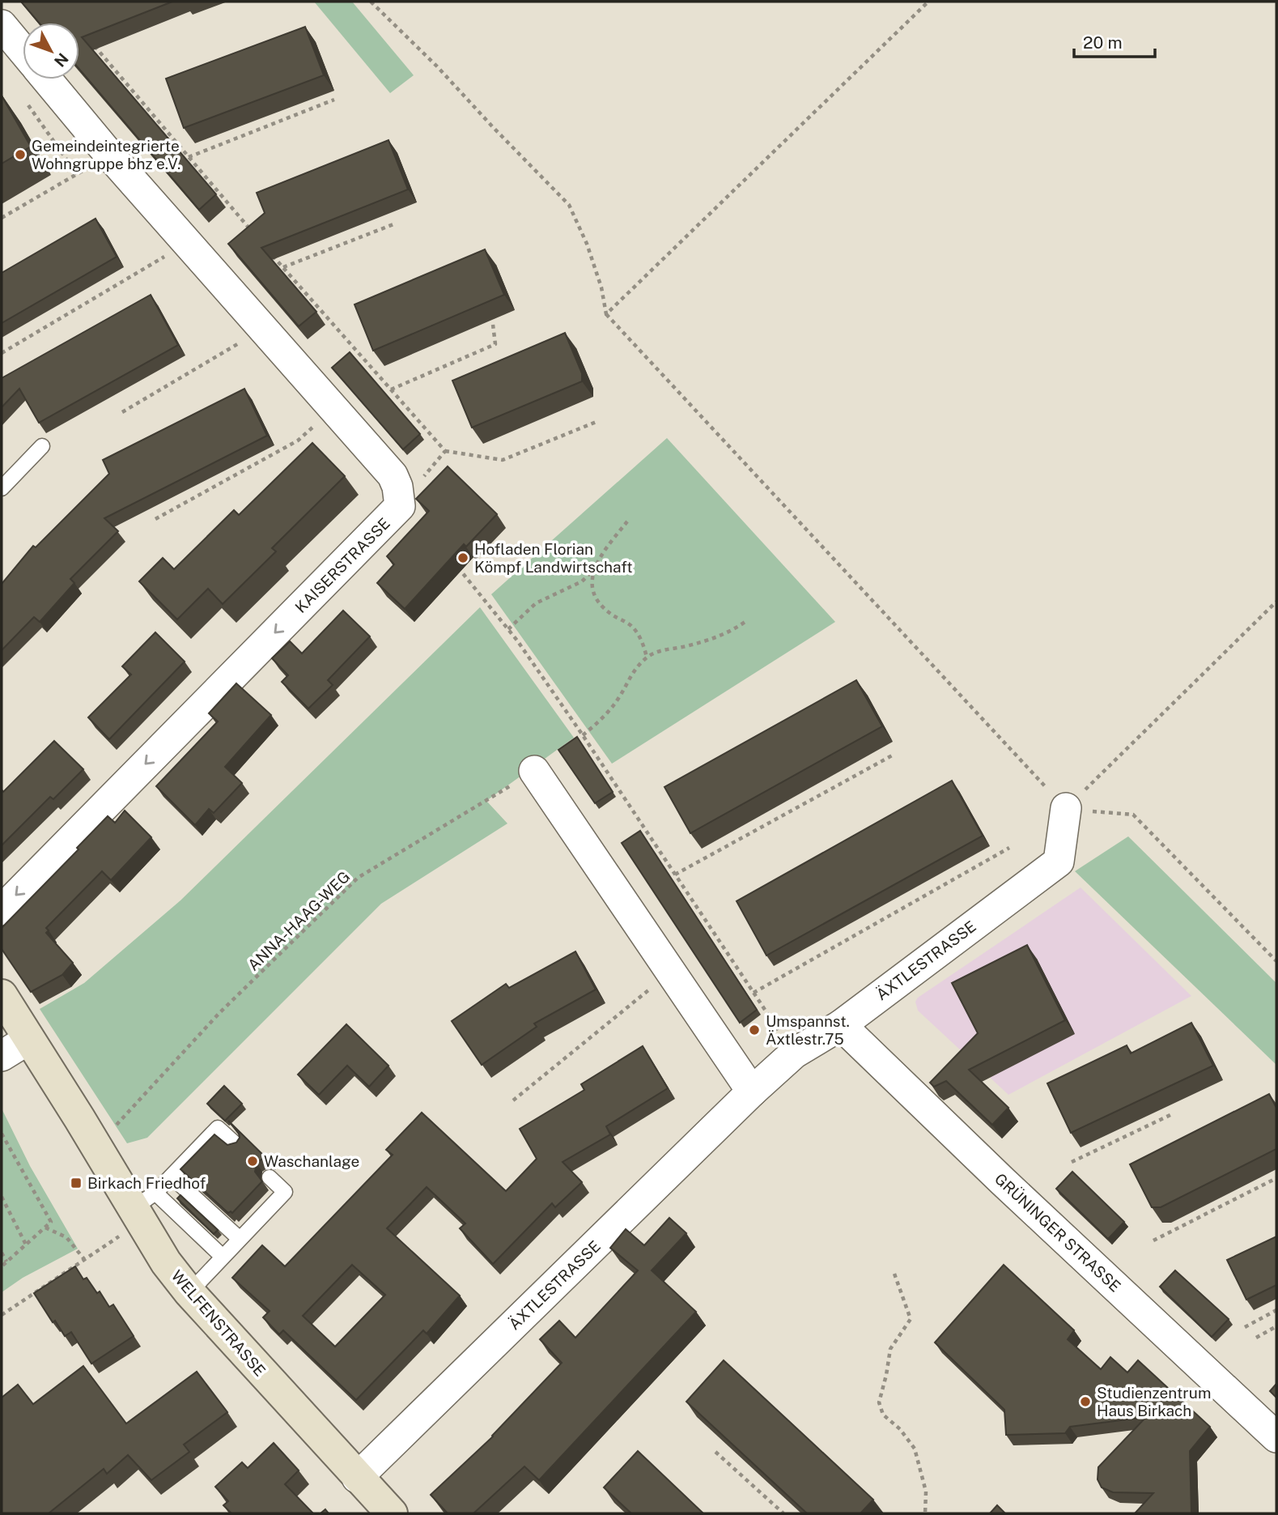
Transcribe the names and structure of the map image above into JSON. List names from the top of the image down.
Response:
{
  "streets": {
    "street": [
      "KAISERSTRASSE",
      "ÄXTLESTRASSE",
      "GRÜNINGER STRASSE",
      "WELFENSTRASSE"
    ],
    "path": ["ANNA-HAAG-WEG"]
  },
  "crossings": [
    ["ANNA-HAAG-WEG", "WELFENSTRASSE"],
    ["ÄXTLESTRASSE", "GRÜNINGER STRASSE"],
    ["ÄXTLESTRASSE", "WELFENSTRASSE"]
  ],
  "one_way": ["KAISERSTRASSE"],
  "places": {
    "other": [
      "Gemeindeintegrierte Wohngruppe bhz e.V.",
      "Hofladen Florian Kömpf Landwirtschaft",
      "Umspannst. Äxtlestr.75",
      "Waschanlage",
      "Studienzentrum Haus Birkach"
    ],
    "transit": ["Birkach Friedhof"]
  },
  "scale_bar": "20 m",
  "north": "bottom right"
}
